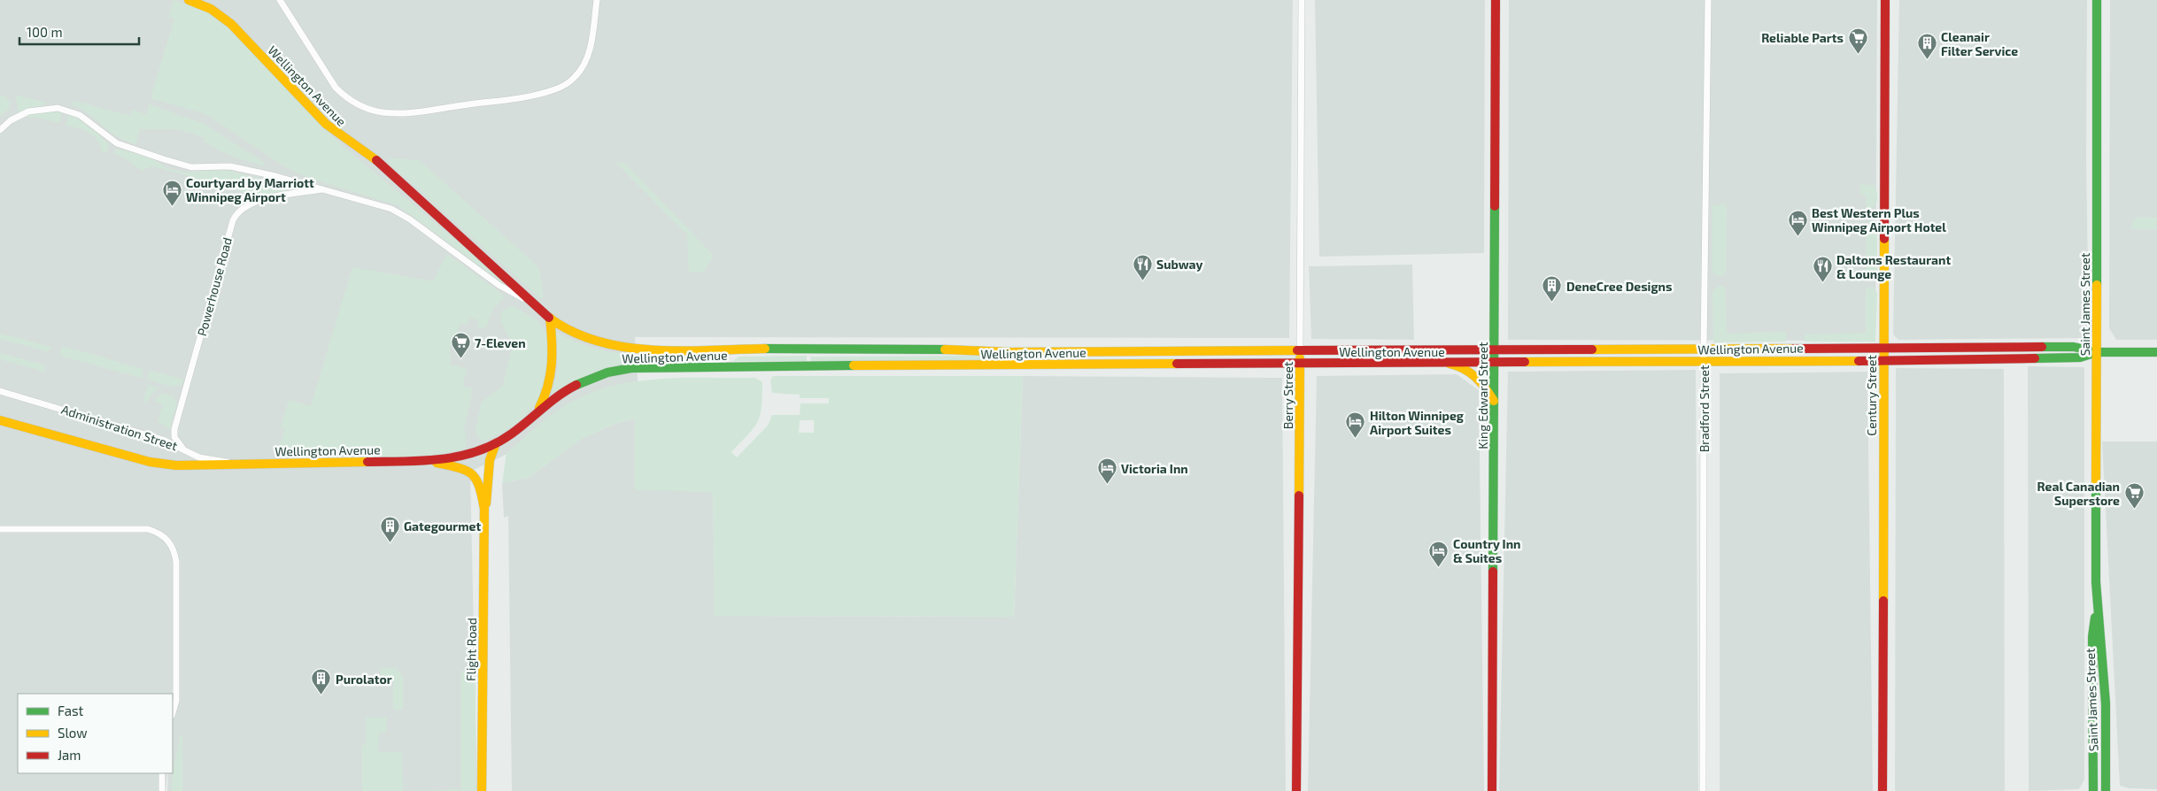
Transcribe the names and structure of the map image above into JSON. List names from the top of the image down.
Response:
{
  "streets": {
    "main road": [
      "Wellington Avenue",
      "Saint James Street",
      "Berry Street",
      "King Edward Street",
      "Century Street",
      "Flight Road"
    ],
    "street": ["Powerhouse Road", "Bradford Street", "Administration Street"]
  },
  "crossings": [
    ["Wellington Avenue", "Powerhouse Road"],
    ["Wellington Avenue", "Saint James Street"],
    ["Wellington Avenue", "Berry Street"],
    ["Wellington Avenue", "King Edward Street"],
    ["Wellington Avenue", "Century Street"],
    ["Wellington Avenue", "Bradford Street"],
    ["Wellington Avenue", "Administration Street"],
    ["Powerhouse Road", "Administration Street"]
  ],
  "places": {
    "supermarket": ["Reliable Parts", "7-Eleven", "Real Canadian Superstore"],
    "building": [
      "Cleanair Filter Service",
      "DeneCree Designs",
      "Gategourmet",
      "Purolator"
    ],
    "hotel": [
      "Courtyard by Marriott Winnipeg Airport",
      "Best Western Plus Winnipeg Airport Hotel",
      "Hilton Winnipeg Airport Suites",
      "Victoria Inn",
      "Country Inn & Suites"
    ],
    "restaurant": ["Subway", "Daltons Restaurant & Lounge"]
  },
  "legend": ["Fast", "Slow", "Jam"],
  "scale_bar": "100 m"
}
